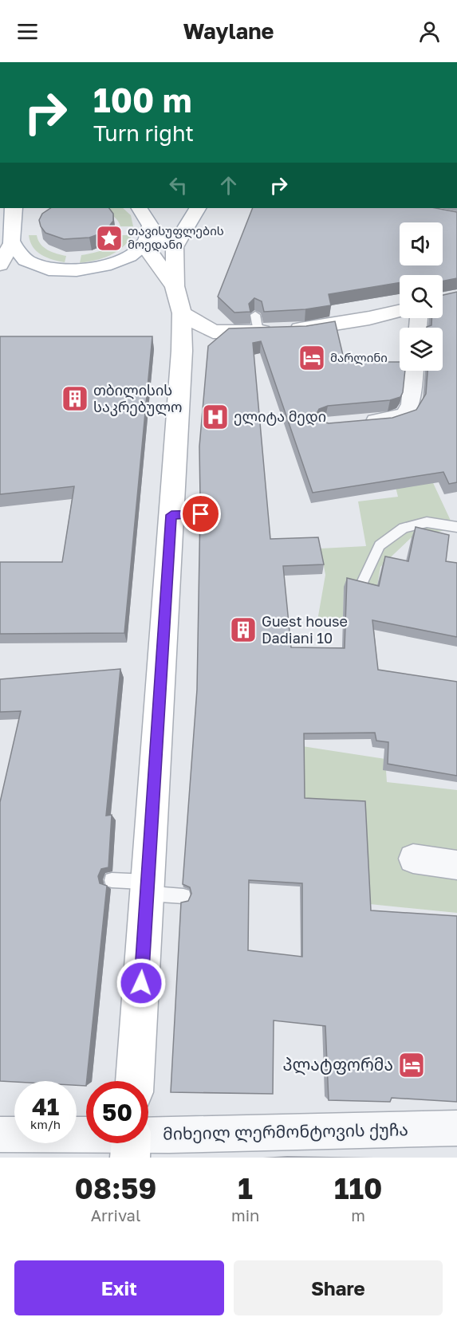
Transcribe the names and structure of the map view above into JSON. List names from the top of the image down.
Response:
{
  "streets": {
    "street": ["მიხეილ ლერმონტოვის ქუჩა"]
  },
  "places": {
    "place": ["თავისუფლების მოედანი"],
    "hotel": ["მარლინი", "პლატფორმა"],
    "building": ["თბილისის საკრებულო", "Guest house Dadiani 10"],
    "hospital": ["ელიტა მედი"]
  },
  "page": {
    "header": "Waylane",
    "turn": ["100 m", "Turn right"],
    "speed": "41 km/h",
    "limit": "50",
    "eta": [
      "08:59",
      "Arrival",
      "1",
      "min",
      "110",
      "m"
    ],
    "buttons": ["Exit", "Share"]
  }
}
